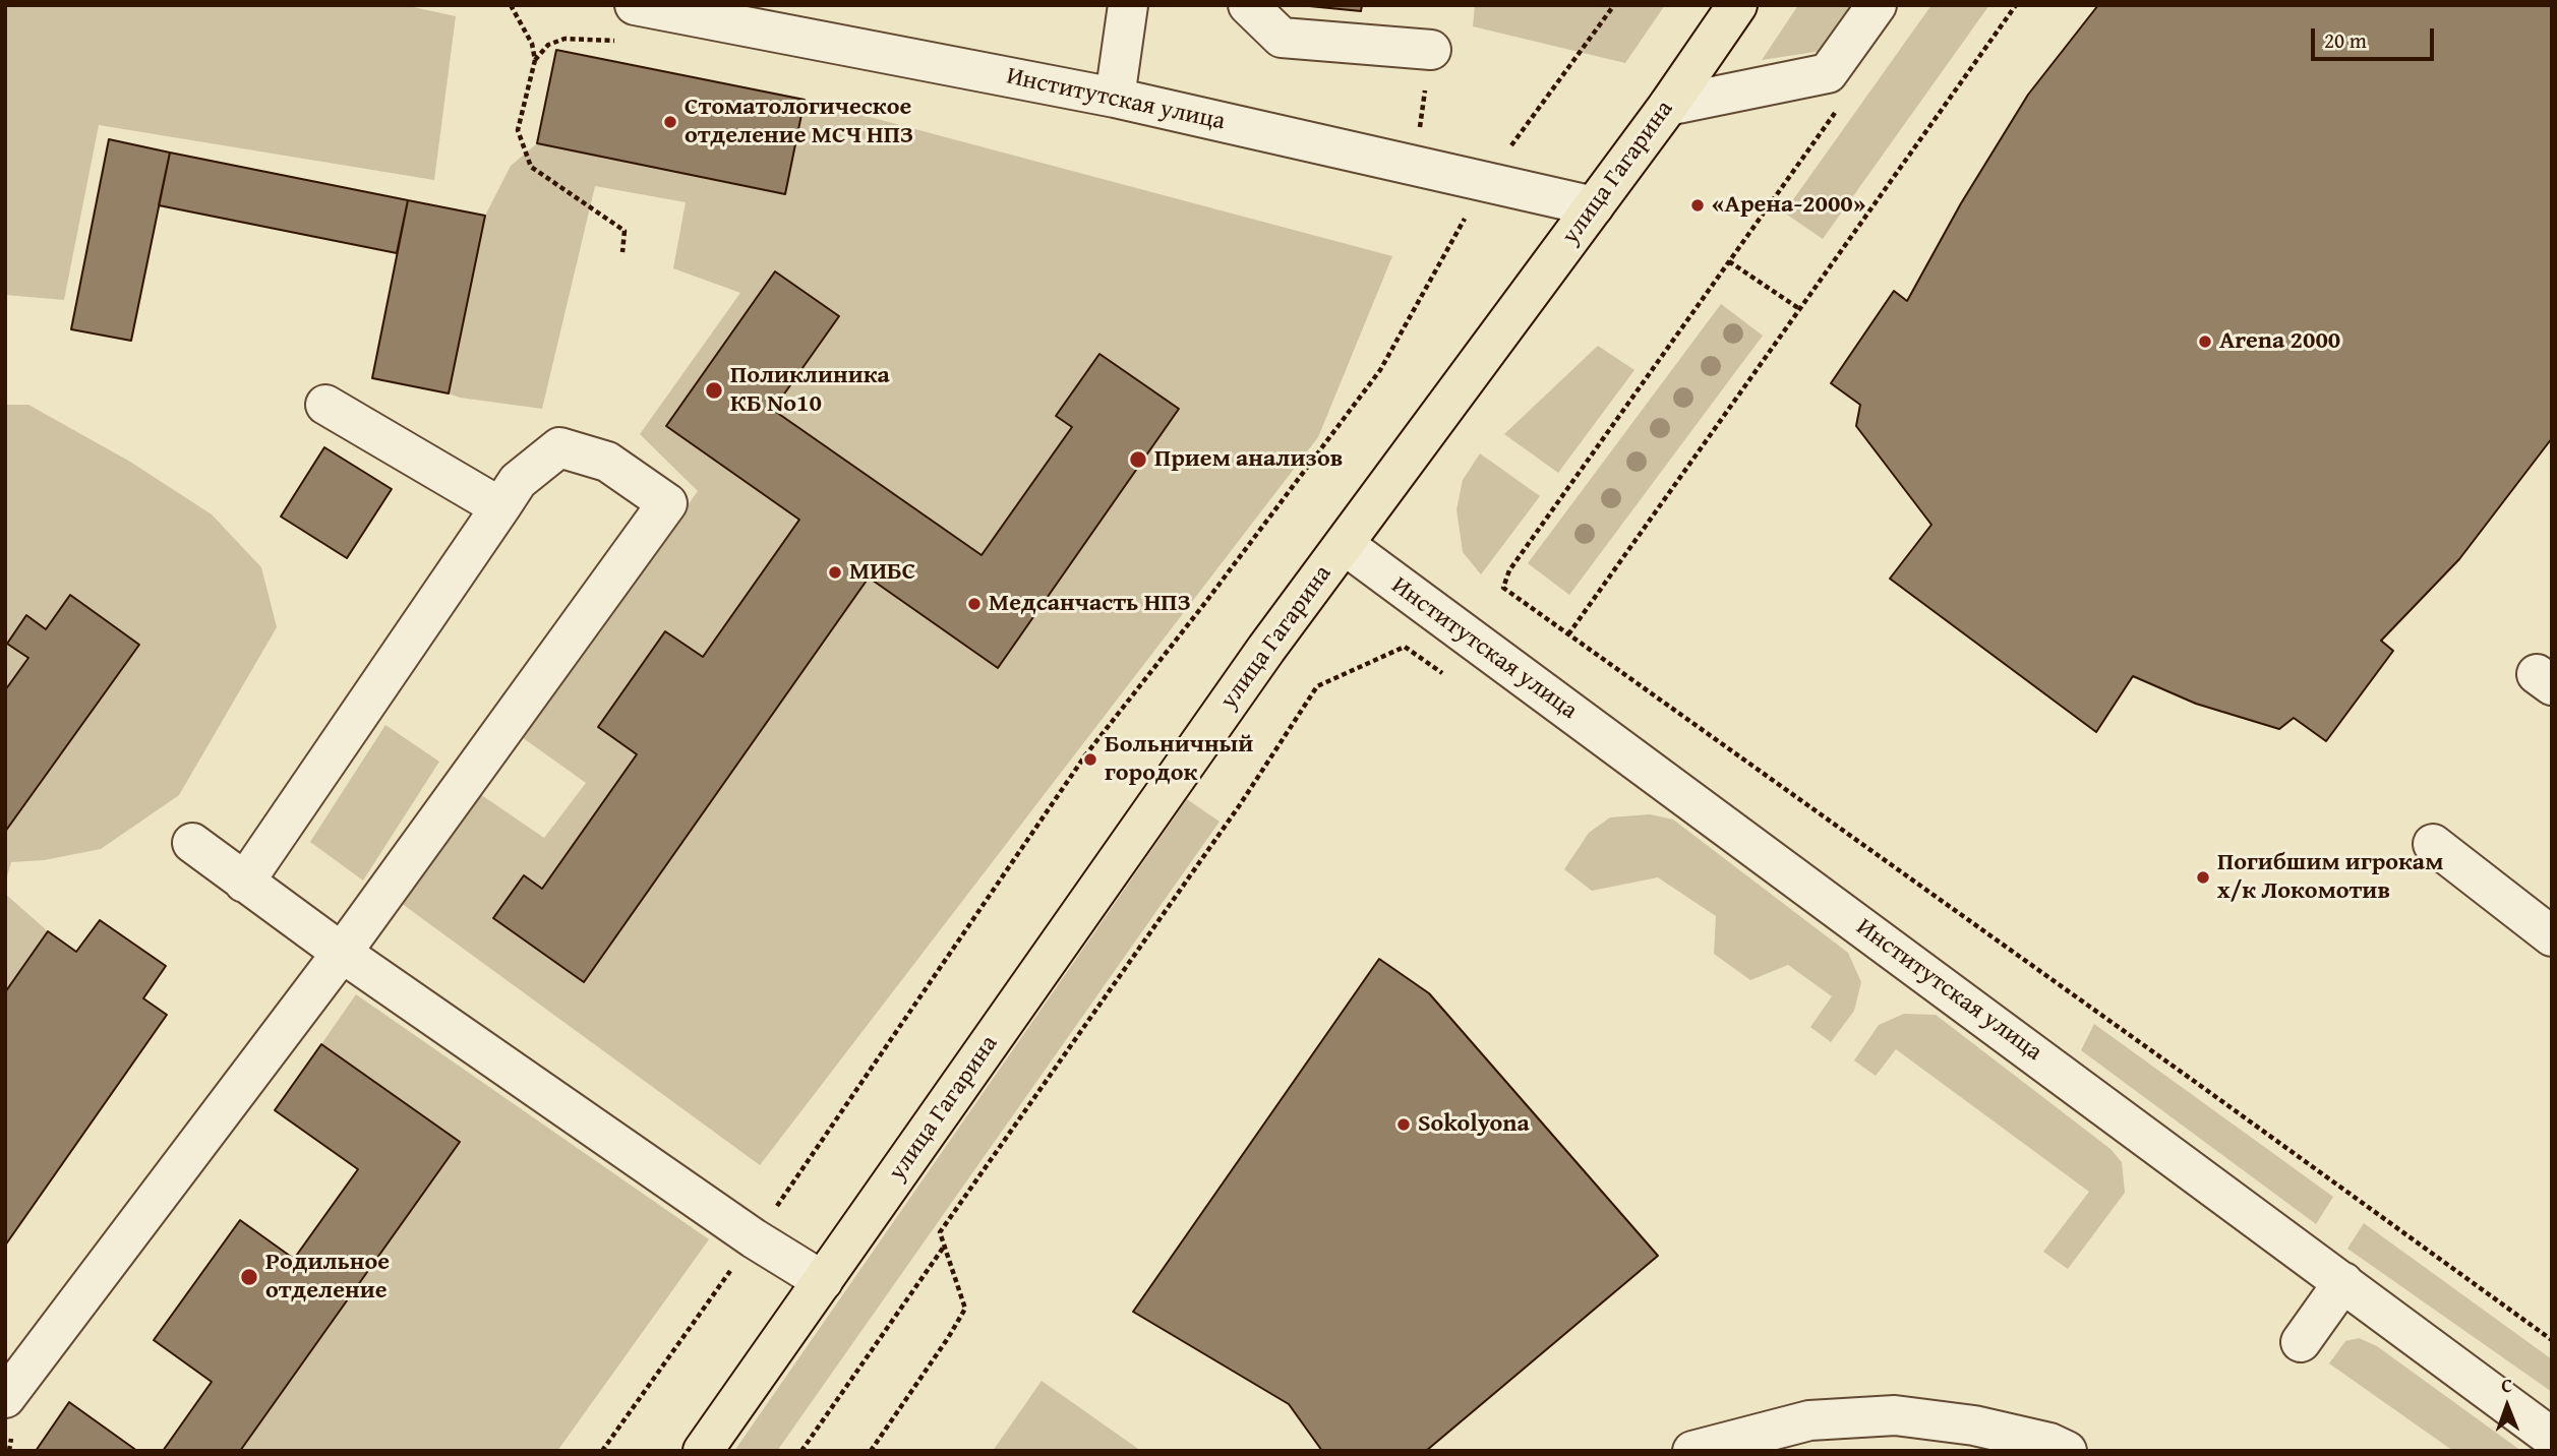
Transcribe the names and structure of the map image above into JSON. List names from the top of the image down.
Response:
{
  "streets": {
    "main road": ["улица Гагарина"],
    "street": ["Институтская улица"]
  },
  "crossings": [
    ["Институтская улица", "улица Гагарина"]
  ],
  "places": [
    "Стоматологическое отделение МСЧ НПЗ",
    "«Арена-2000»",
    "Arena 2000",
    "Поликлиника КБ No10",
    "Прием анализов",
    "МИБС",
    "Медсанчасть НПЗ",
    "Больничный городок",
    "Погибшим игрокам х/к Локомотив",
    "Sokolyona",
    "Родильное отделение"
  ],
  "scale_bar": "20 m",
  "north": "top"
}
